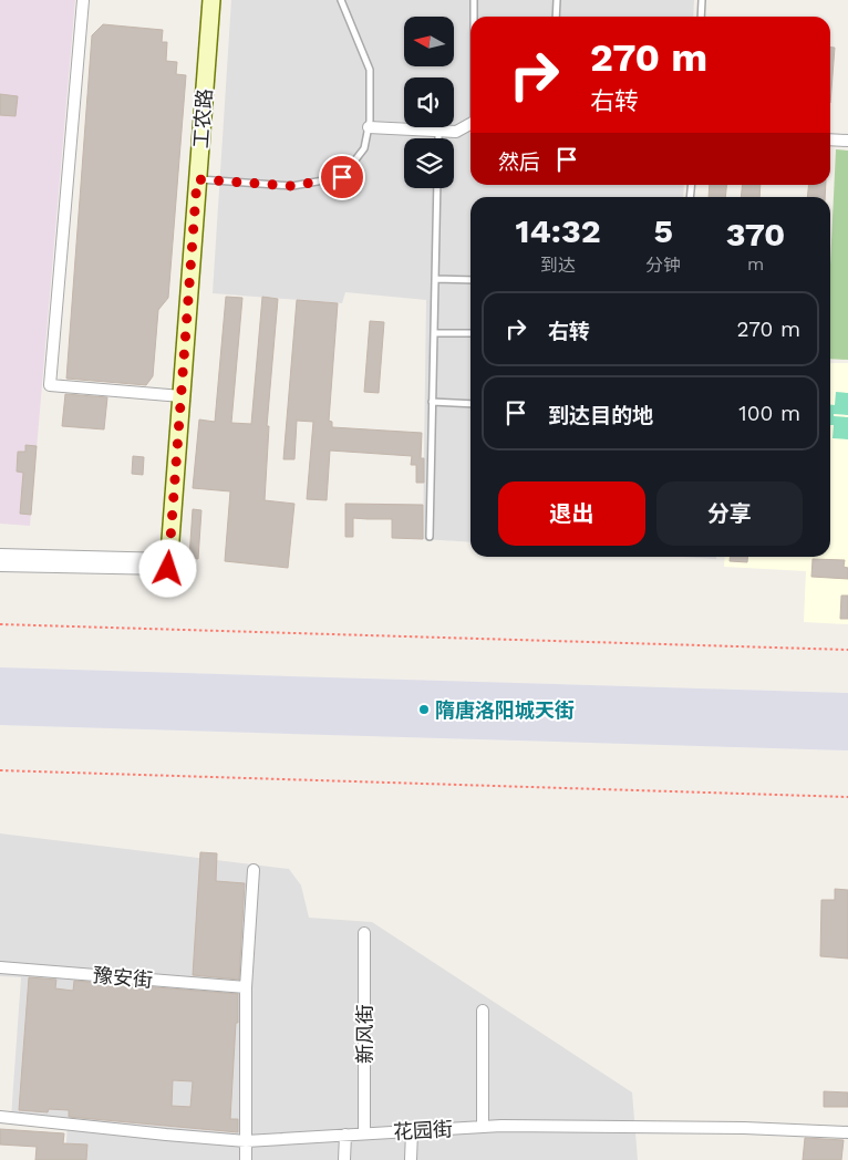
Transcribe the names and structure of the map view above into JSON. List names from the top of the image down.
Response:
{
  "streets": {
    "street": [
      "工农路",
      "豫安街",
      "新风街",
      "花园街"
    ]
  },
  "crossings": [
    ["新风街", "花园街"]
  ],
  "places": ["隋唐洛阳城天街"],
  "north": "left",
  "page": {
    "turn": ["270 m", "右转"],
    "then": "然后",
    "eta": [
      "14:32",
      "到达",
      "5",
      "分钟",
      "370",
      "m"
    ],
    "list": [
      {
        "name": "右转",
        "value": "270 m"
      },
      {
        "name": "到达目的地",
        "value": "100 m"
      }
    ],
    "buttons": ["退出", "分享"]
  }
}
